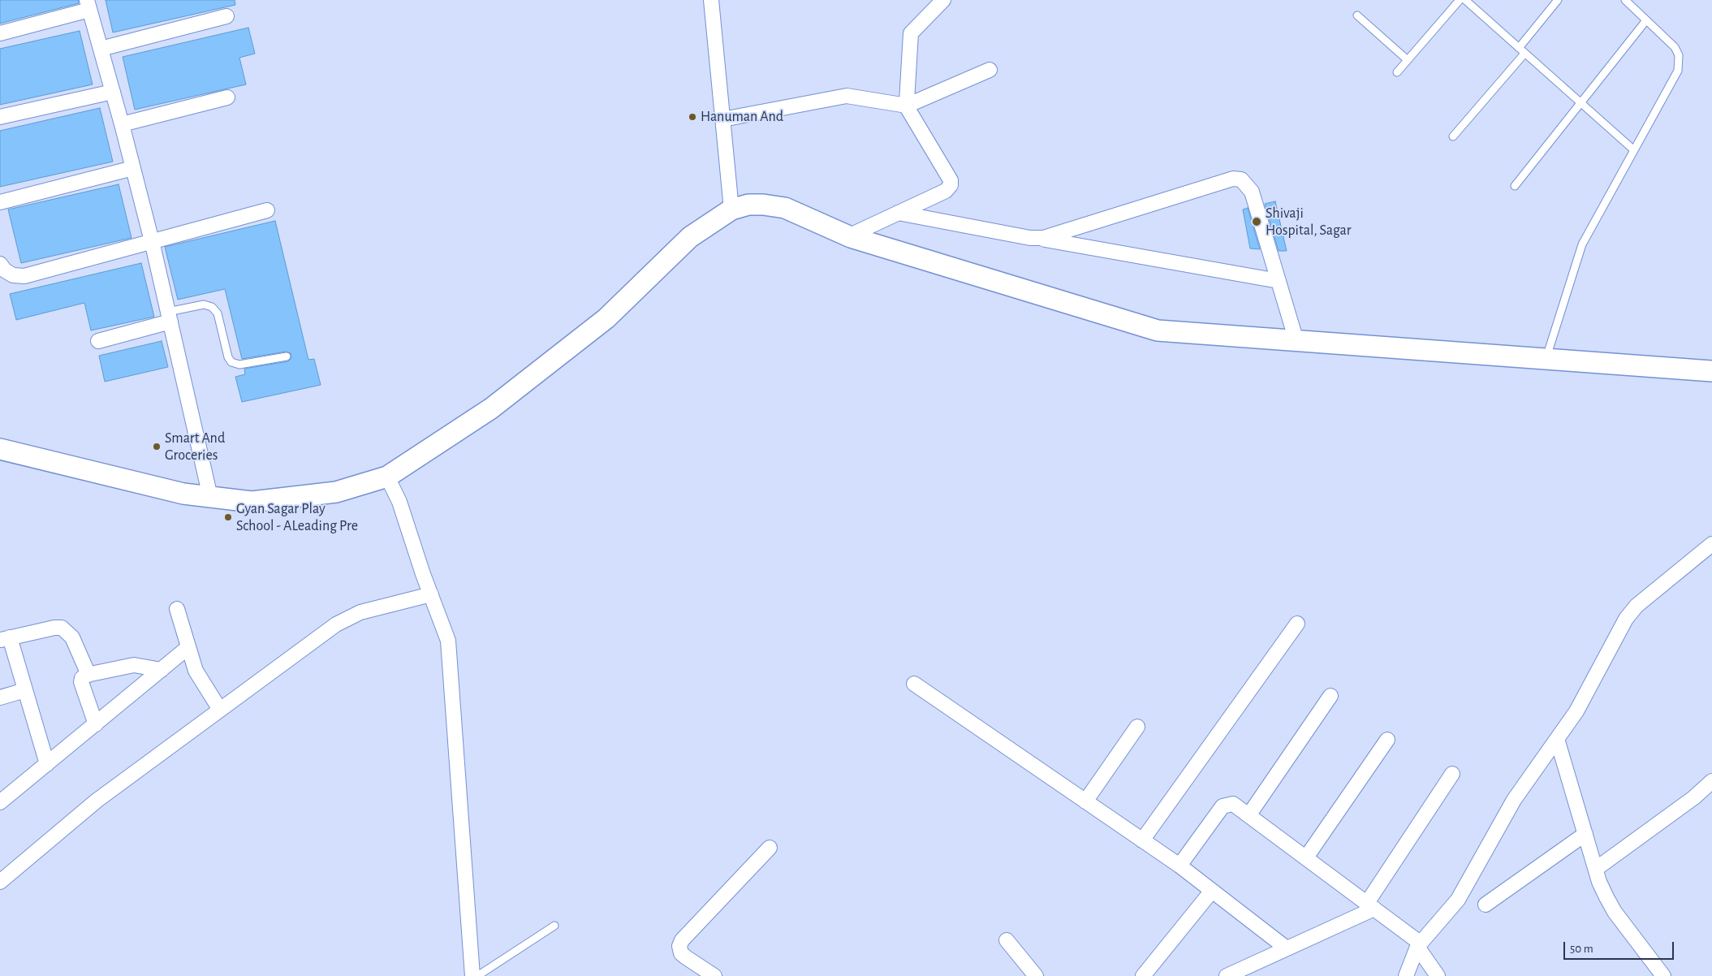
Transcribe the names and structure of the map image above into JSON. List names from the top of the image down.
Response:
{
  "places": [
    "Hanuman And",
    "Shivaji Hospital, Sagar",
    "Smart And Groceries",
    "Gyan Sagar Play School - ALeading Pre"
  ],
  "scale_bar": "50 m"
}
